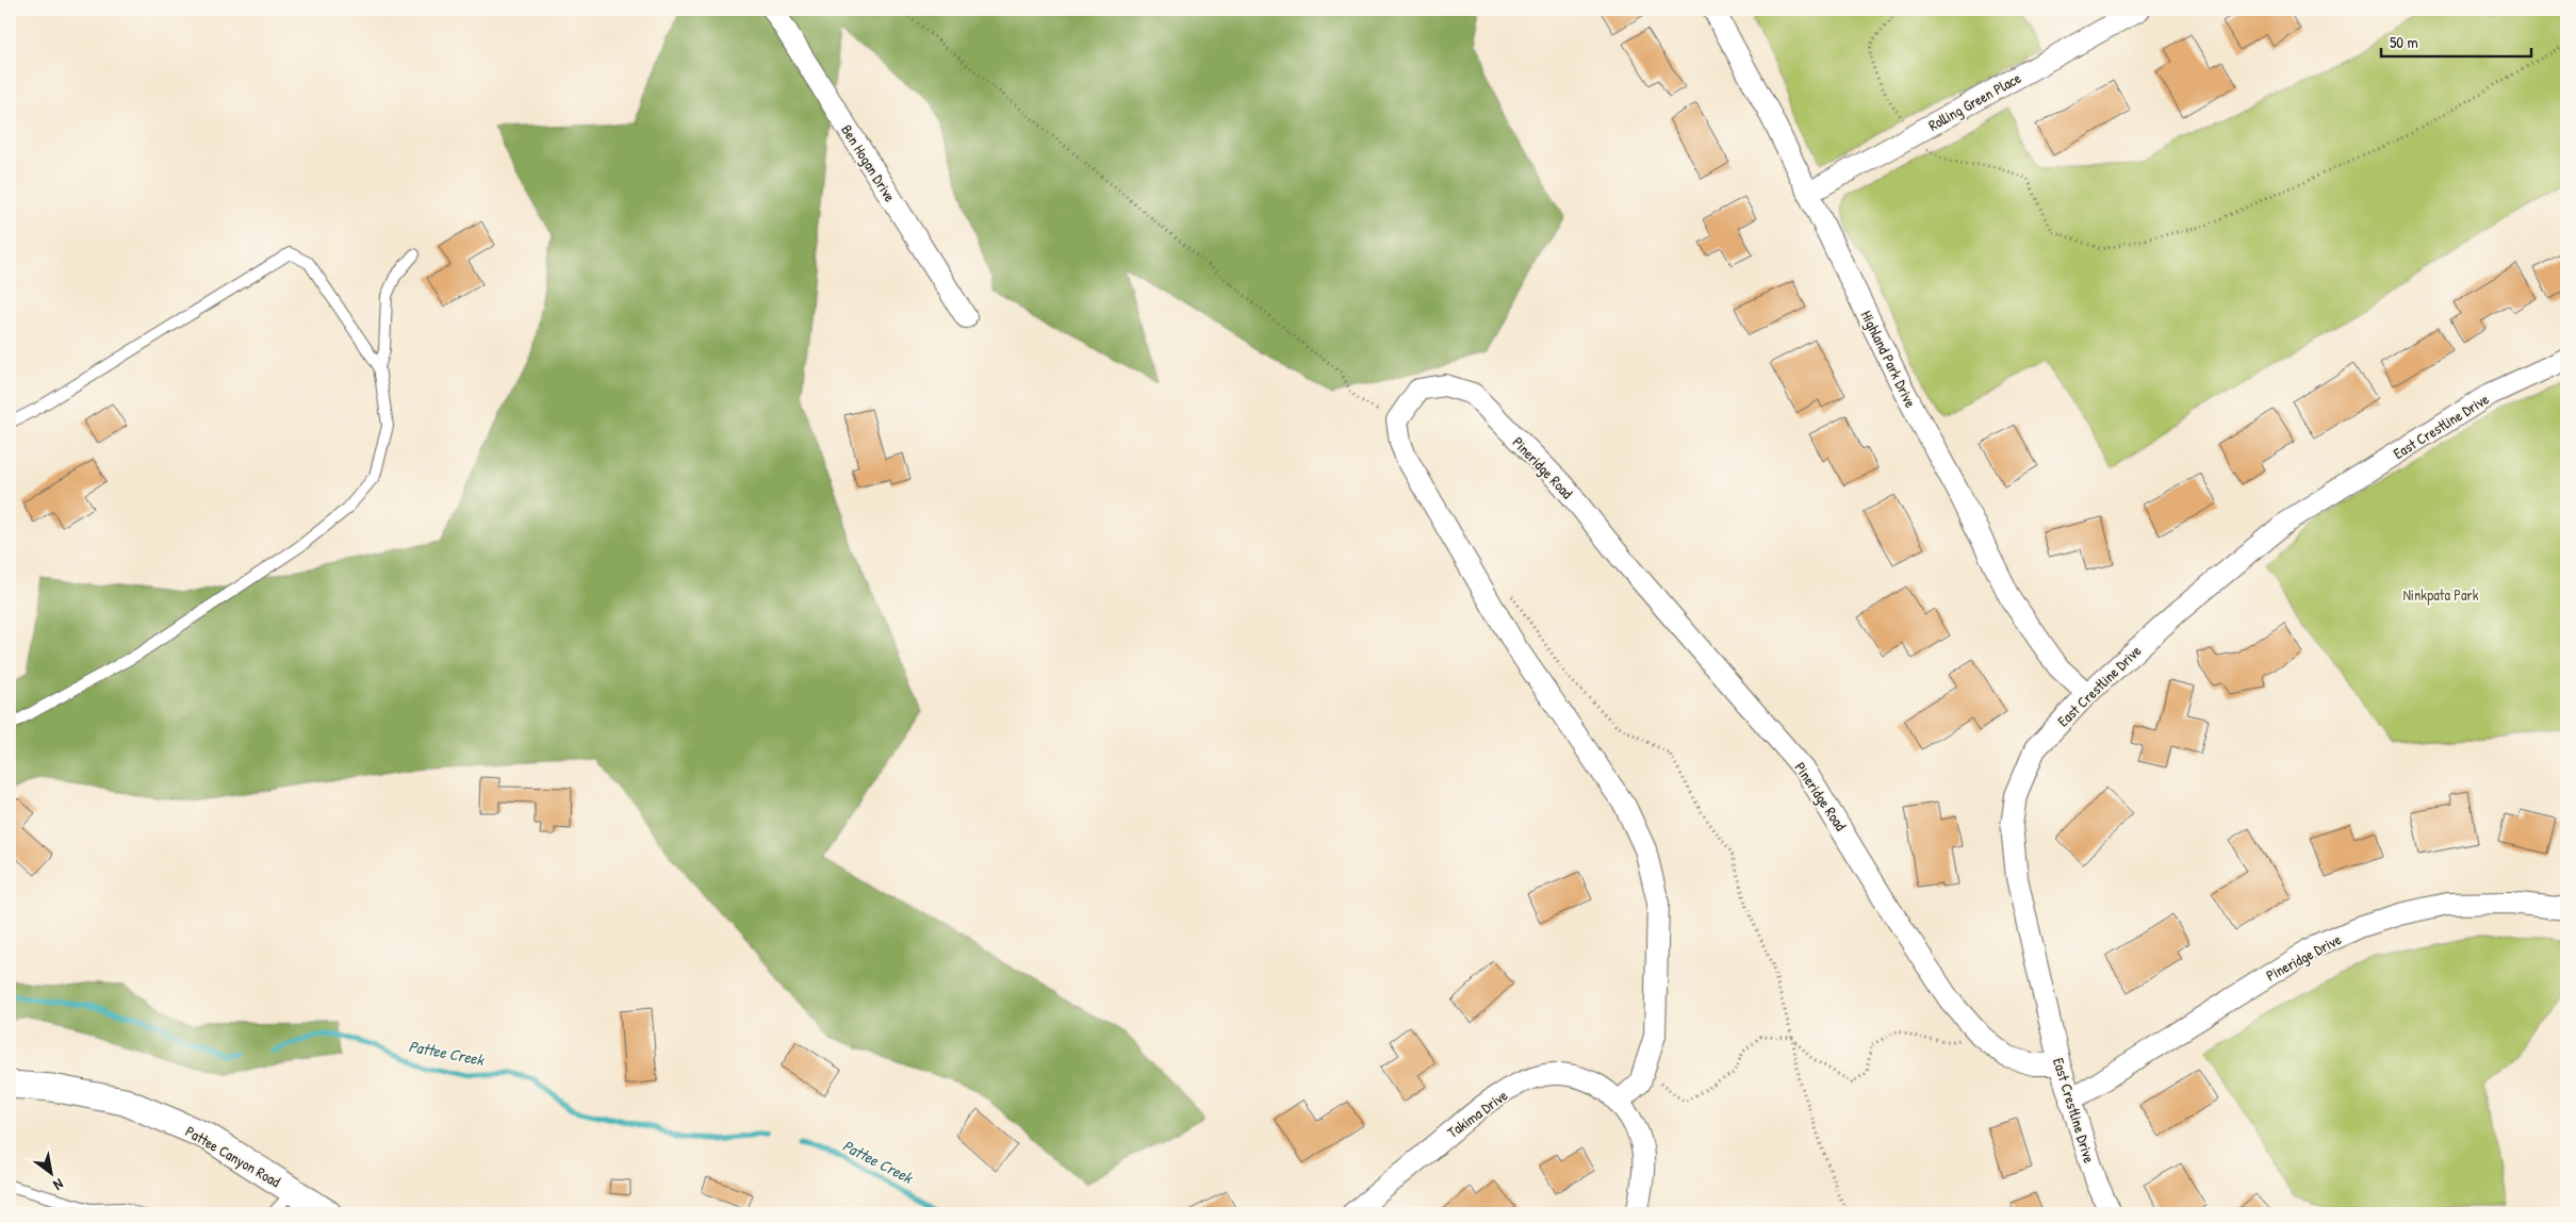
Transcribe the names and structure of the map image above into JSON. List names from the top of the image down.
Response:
{
  "streets": {
    "street": [
      "Rolling Green Place",
      "Ben Hogan Drive",
      "Highland Park Drive",
      "East Crestline Drive",
      "Pineridge Road",
      "Pineridge Drive",
      "Takima Drive",
      "Pattee Canyon Road"
    ]
  },
  "crossings": [
    ["Rolling Green Place", "Highland Park Drive"],
    ["Highland Park Drive", "East Crestline Drive"],
    ["East Crestline Drive", "Pineridge Road"],
    ["East Crestline Drive", "Pineridge Drive"]
  ],
  "water": ["Pattee Creek"],
  "parks": ["Ninkpata Park"],
  "scale_bar": "50 m",
  "north": "bottom right"
}
